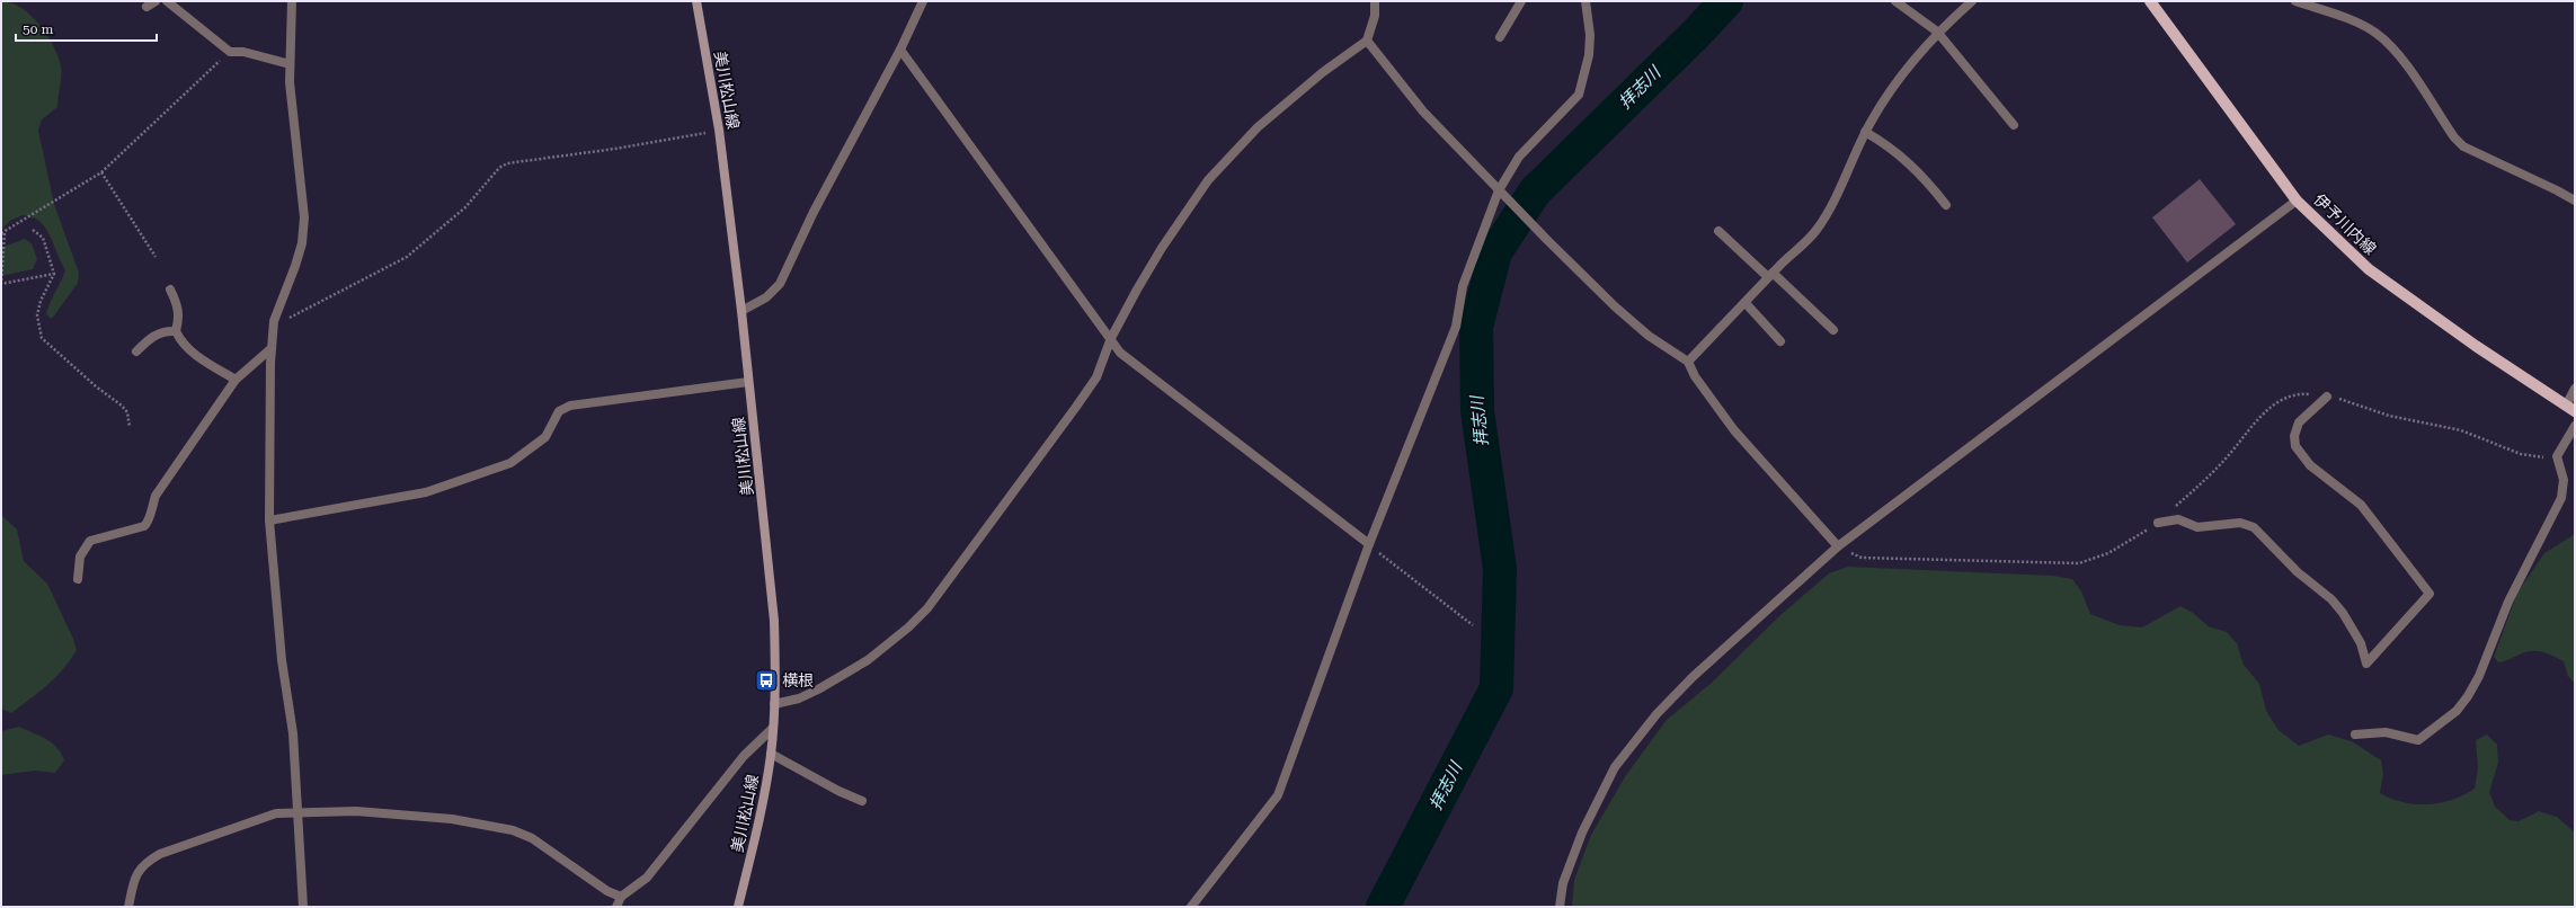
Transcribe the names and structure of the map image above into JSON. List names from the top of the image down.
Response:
{
  "streets": {
    "main road": ["美川松山線", "伊予川内線"]
  },
  "water": ["拝志川"],
  "places": {
    "bus stop": ["横根"]
  },
  "scale_bar": "50 m"
}
